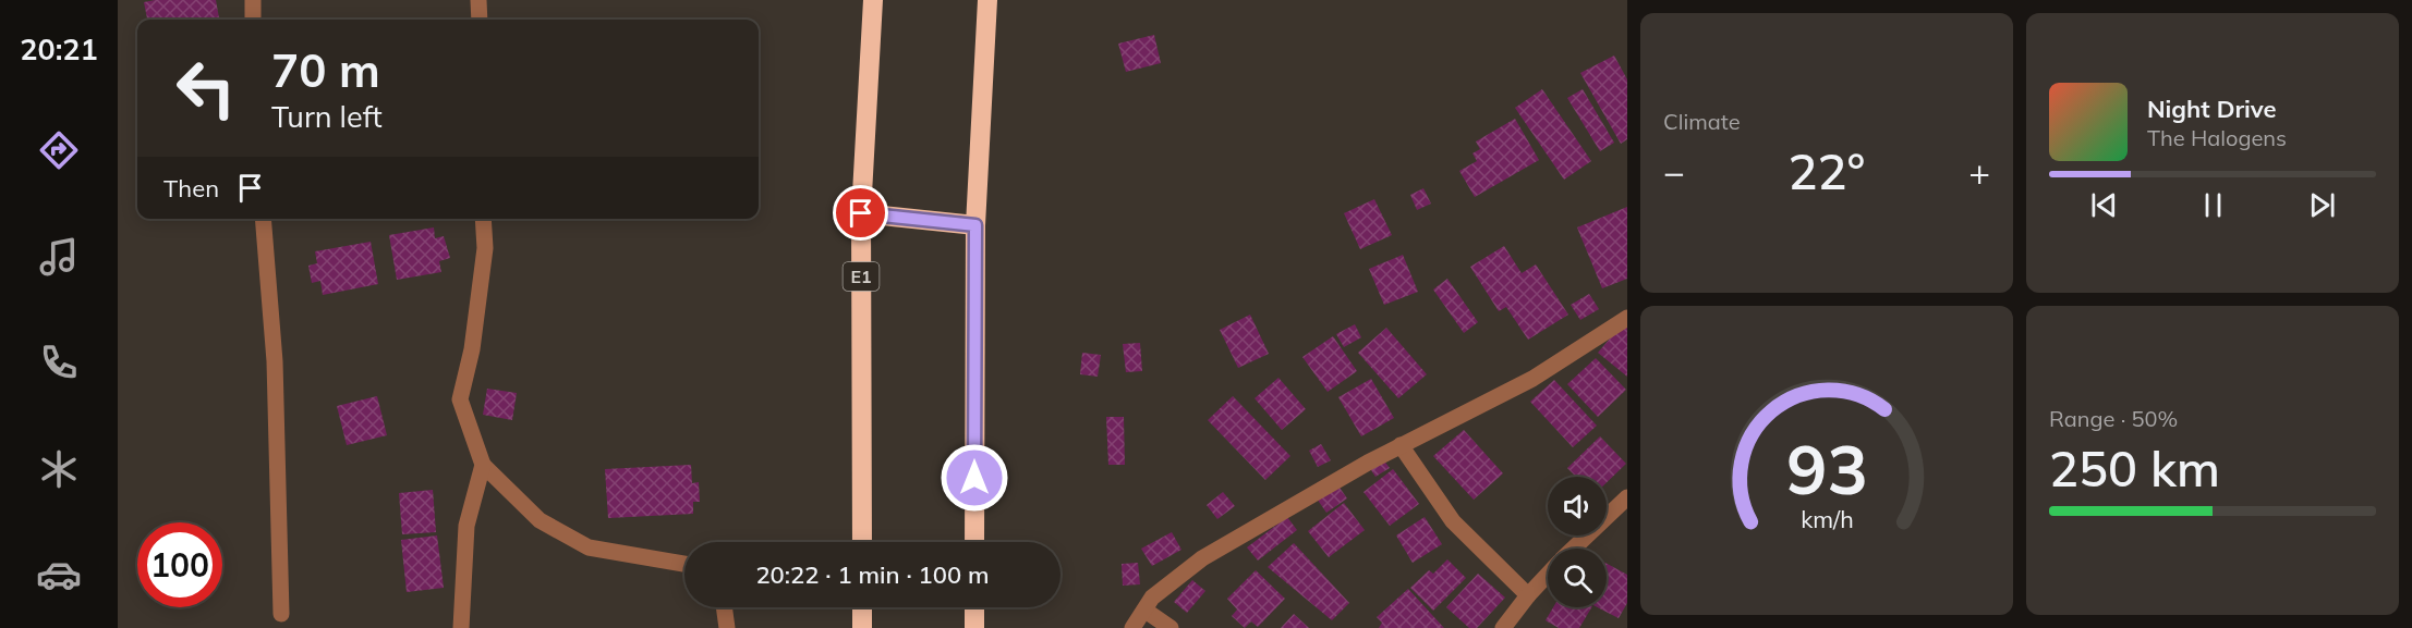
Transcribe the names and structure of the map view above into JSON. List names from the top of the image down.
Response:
{
  "streets": {
    "highway": ["E1"]
  },
  "page": {
    "tabs": "20:21",
    "tile": [
      "Climate",
      ["Range · 50%", "250 km"]
    ],
    "turn": ["70 m", "Turn left"],
    "song": ["Night Drive", "The Halogens"],
    "heat": ["−", "22°", "+"],
    "then": "Then",
    "limit": "100",
    "trip": "20:22 · 1 min · 100 m",
    "gauge": ["93", "km/h"]
  }
}
